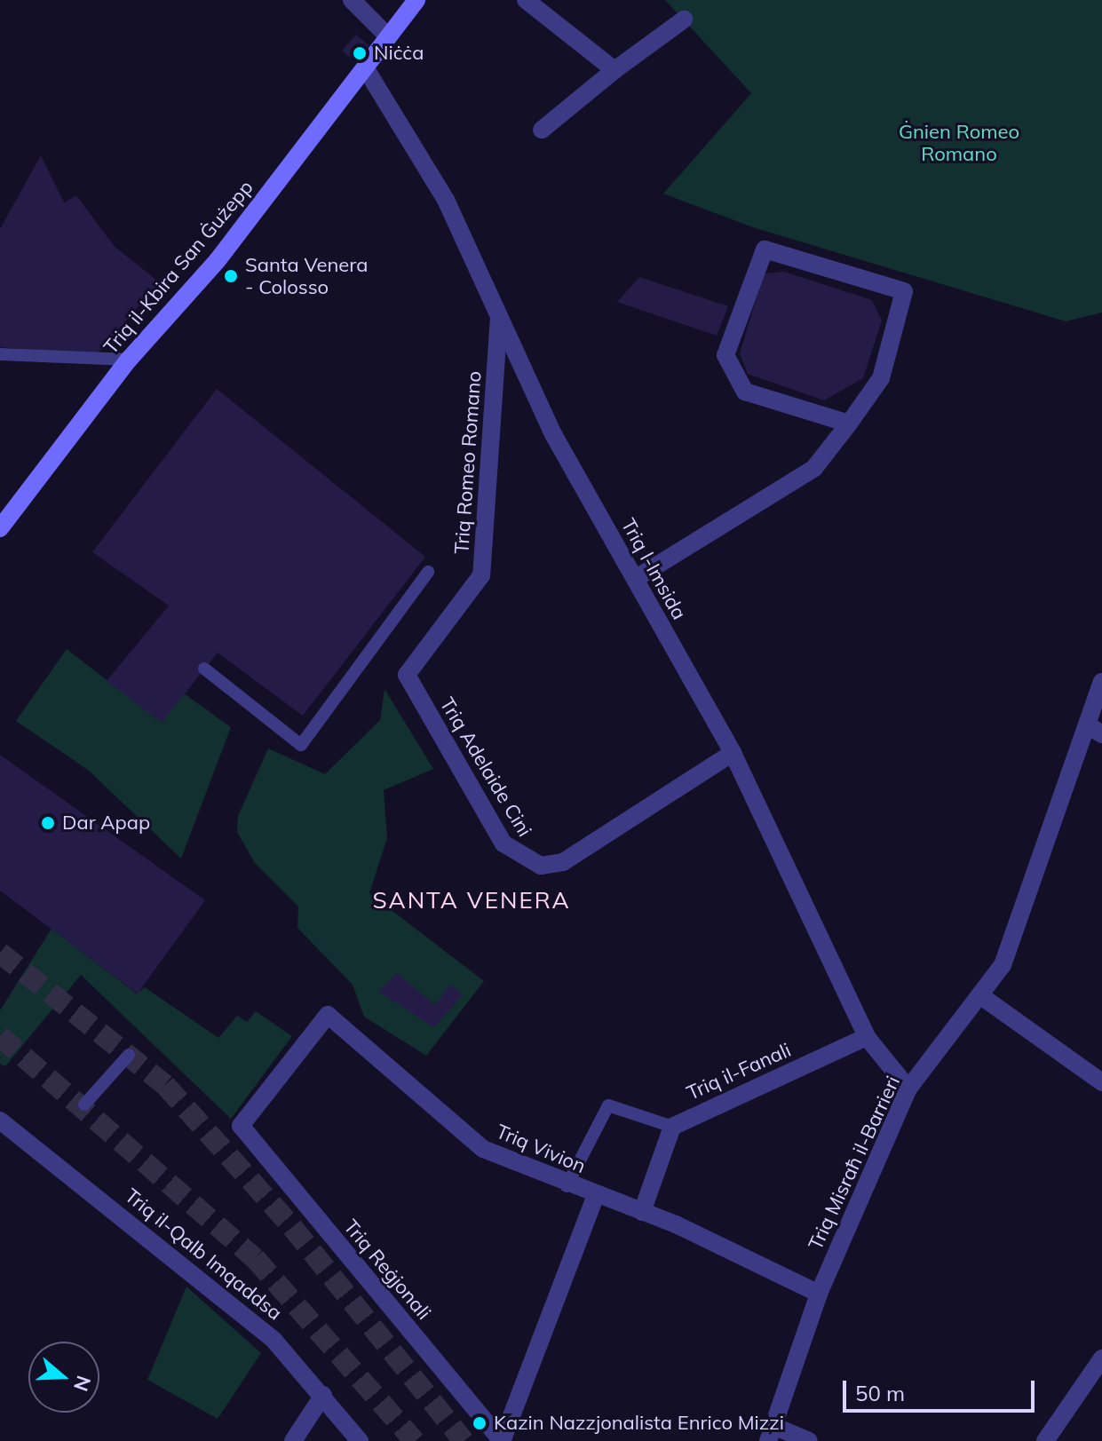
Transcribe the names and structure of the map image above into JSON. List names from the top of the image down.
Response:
{
  "streets": {
    "main road": ["Triq il-Kbira San Ġużepp"],
    "street": [
      "Triq Romeo Romano",
      "Triq l-Imsida",
      "Triq Adelaide Cini",
      "Triq il-Fanali",
      "Triq Vivion",
      "Triq Misraħ il-Barrieri",
      "Triq il-Qalb Imqaddsa",
      "Triq Reġjonali"
    ]
  },
  "crossings": [
    ["Triq il-Kbira San Ġużepp", "Triq l-Imsida"],
    ["Triq Romeo Romano", "Triq l-Imsida"],
    ["Triq Romeo Romano", "Triq Adelaide Cini"],
    ["Triq l-Imsida", "Triq Adelaide Cini"],
    ["Triq l-Imsida", "Triq il-Fanali"],
    ["Triq l-Imsida", "Triq Misraħ il-Barrieri"],
    ["Triq Vivion", "Triq Misraħ il-Barrieri"],
    ["Triq Vivion", "Triq Reġjonali"]
  ],
  "districts": ["SANTA VENERA"],
  "parks": ["Ġnien Romeo Romano"],
  "places": [
    "Niċċa",
    "Santa Venera - Colosso",
    "Dar Apap",
    "Kazin Nazzjonalista Enrico Mizzi"
  ],
  "scale_bar": "50 m",
  "north": "right"
}
